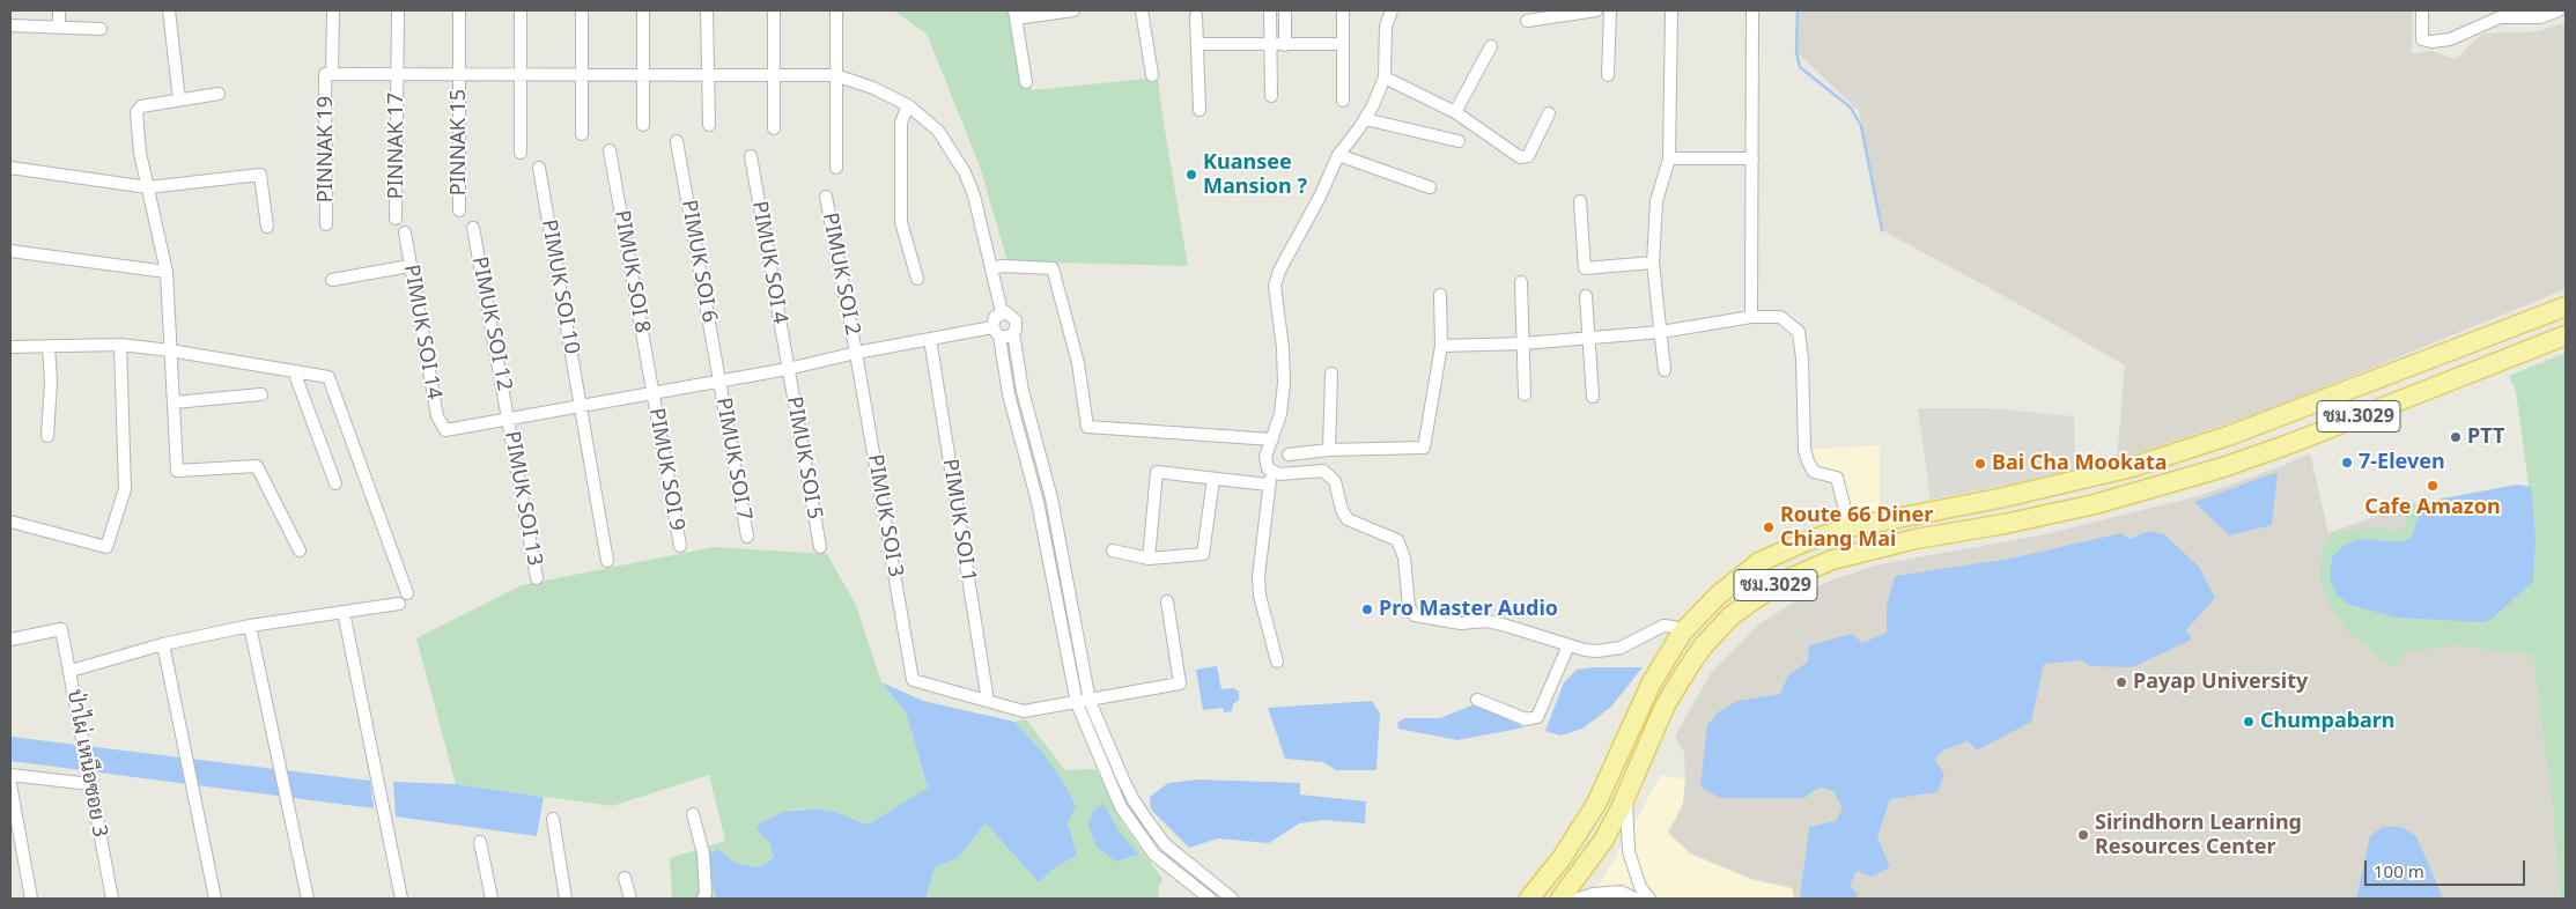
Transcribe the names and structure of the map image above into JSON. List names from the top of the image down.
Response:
{
  "streets": {
    "main road": ["ชม.3029"],
    "street": [
      "PINNAK 15",
      "PINNAK 17",
      "PINNAK 19",
      "PIMUK SOI 6",
      "PIMUK SOI 4",
      "PIMUK SOI 8",
      "PIMUK SOI 2",
      "PIMUK SOI 10",
      "PIMUK SOI 12",
      "PIMUK SOI 14",
      "PIMUK SOI 5",
      "PIMUK SOI 7",
      "PIMUK SOI 9",
      "PIMUK SOI 13",
      "PIMUK SOI 3",
      "PIMUK SOI 1",
      "ป่าไผ่ เหนือซอย 3"
    ]
  },
  "crossings": [
    ["PIMUK SOI 6", "PIMUK SOI 7"],
    ["PIMUK SOI 4", "PIMUK SOI 5"],
    ["PIMUK SOI 8", "PIMUK SOI 9"],
    ["PIMUK SOI 2", "PIMUK SOI 3"],
    ["PIMUK SOI 12", "PIMUK SOI 14"],
    ["PIMUK SOI 12", "PIMUK SOI 13"],
    ["PIMUK SOI 14", "PIMUK SOI 13"],
    ["PIMUK SOI 3", "PIMUK SOI 1"]
  ],
  "places": [
    "Kuansee Mansion ?",
    "PTT",
    "7-Eleven",
    "Bai Cha Mookata",
    "Cafe Amazon",
    "Route 66 Diner Chiang Mai",
    "Pro Master Audio",
    "Payap University",
    "Chumpabarn",
    "Sirindhorn Learning Resources Center"
  ],
  "scale_bar": "100 m"
}
